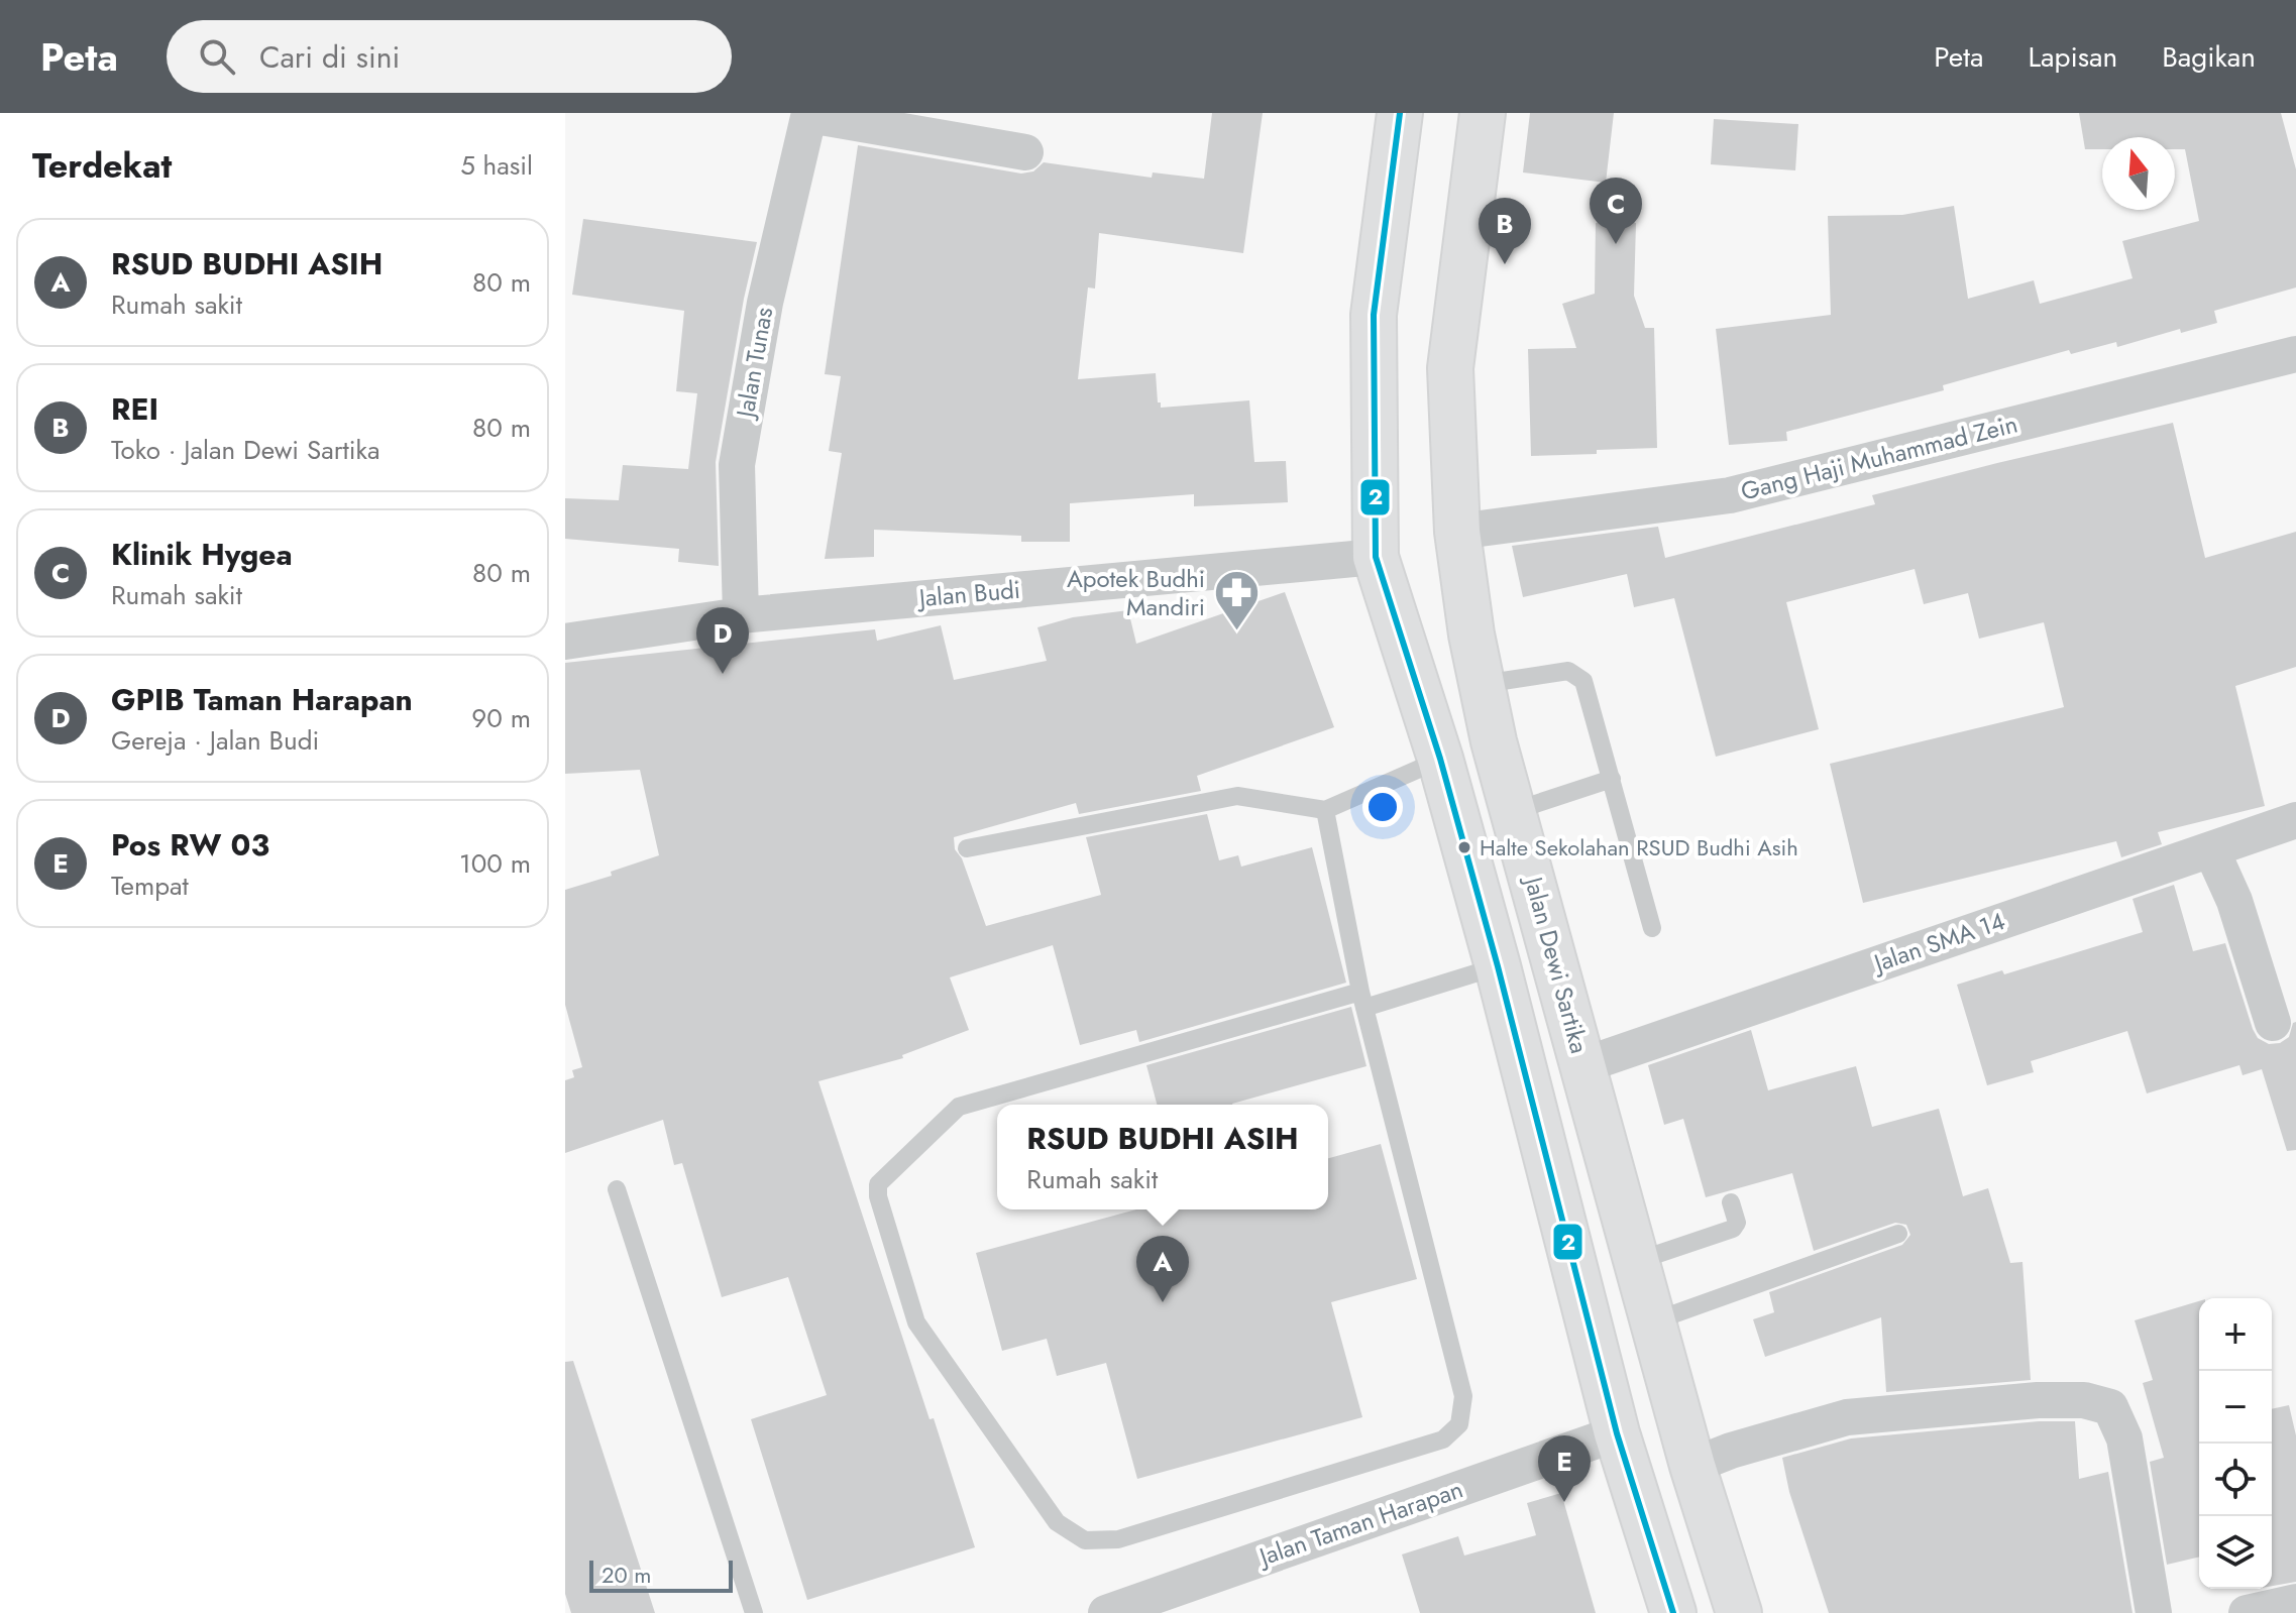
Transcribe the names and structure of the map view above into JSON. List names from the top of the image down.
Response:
{
  "streets": {
    "main road": ["Jalan Dewi Sartika"],
    "street": [
      "Jalan Tunas",
      "Gang Haji Muhammad Zein",
      "Jalan Budi",
      "Jalan SMA 14",
      "Jalan Taman Harapan"
    ]
  },
  "crossings": [
    ["Jalan Tunas", "Jalan Budi"],
    ["Gang Haji Muhammad Zein", "Jalan Dewi Sartika"],
    ["Jalan SMA 14", "Jalan Dewi Sartika"]
  ],
  "places": {
    "pharmacy": ["Apotek Budhi Mandiri"],
    "other": ["Halte Sekolahan RSUD Budhi Asih"]
  },
  "lines": ["transit line 2"],
  "scale_bar": "20 m",
  "north": "top",
  "page": {
    "header": "Peta",
    "search": "Cari di sini",
    "nav": ["Peta", "Lapisan", "Bagikan"],
    "heading": ["Terdekat", "5 hasil"],
    "pins": [
      "C",
      "B",
      "D",
      "A",
      "E"
    ],
    "list": [
      {
        "mark": "A",
        "name": "RSUD BUDHI ASIH",
        "note": "Rumah sakit",
        "value": "80 m"
      },
      {
        "mark": "B",
        "name": "REI",
        "note": "Toko · Jalan Dewi Sartika",
        "value": "80 m"
      },
      {
        "mark": "C",
        "name": "Klinik Hygea",
        "note": "Rumah sakit",
        "value": "80 m"
      },
      {
        "mark": "D",
        "name": "GPIB Taman Harapan",
        "note": "Gereja · Jalan Budi",
        "value": "90 m"
      },
      {
        "mark": "E",
        "name": "Pos RW 03",
        "note": "Tempat",
        "value": "100 m"
      }
    ],
    "popup": ["RSUD BUDHI ASIH", "Rumah sakit"],
    "map_buttons": ["+", "−"],
    "scale": "20 m"
  }
}
